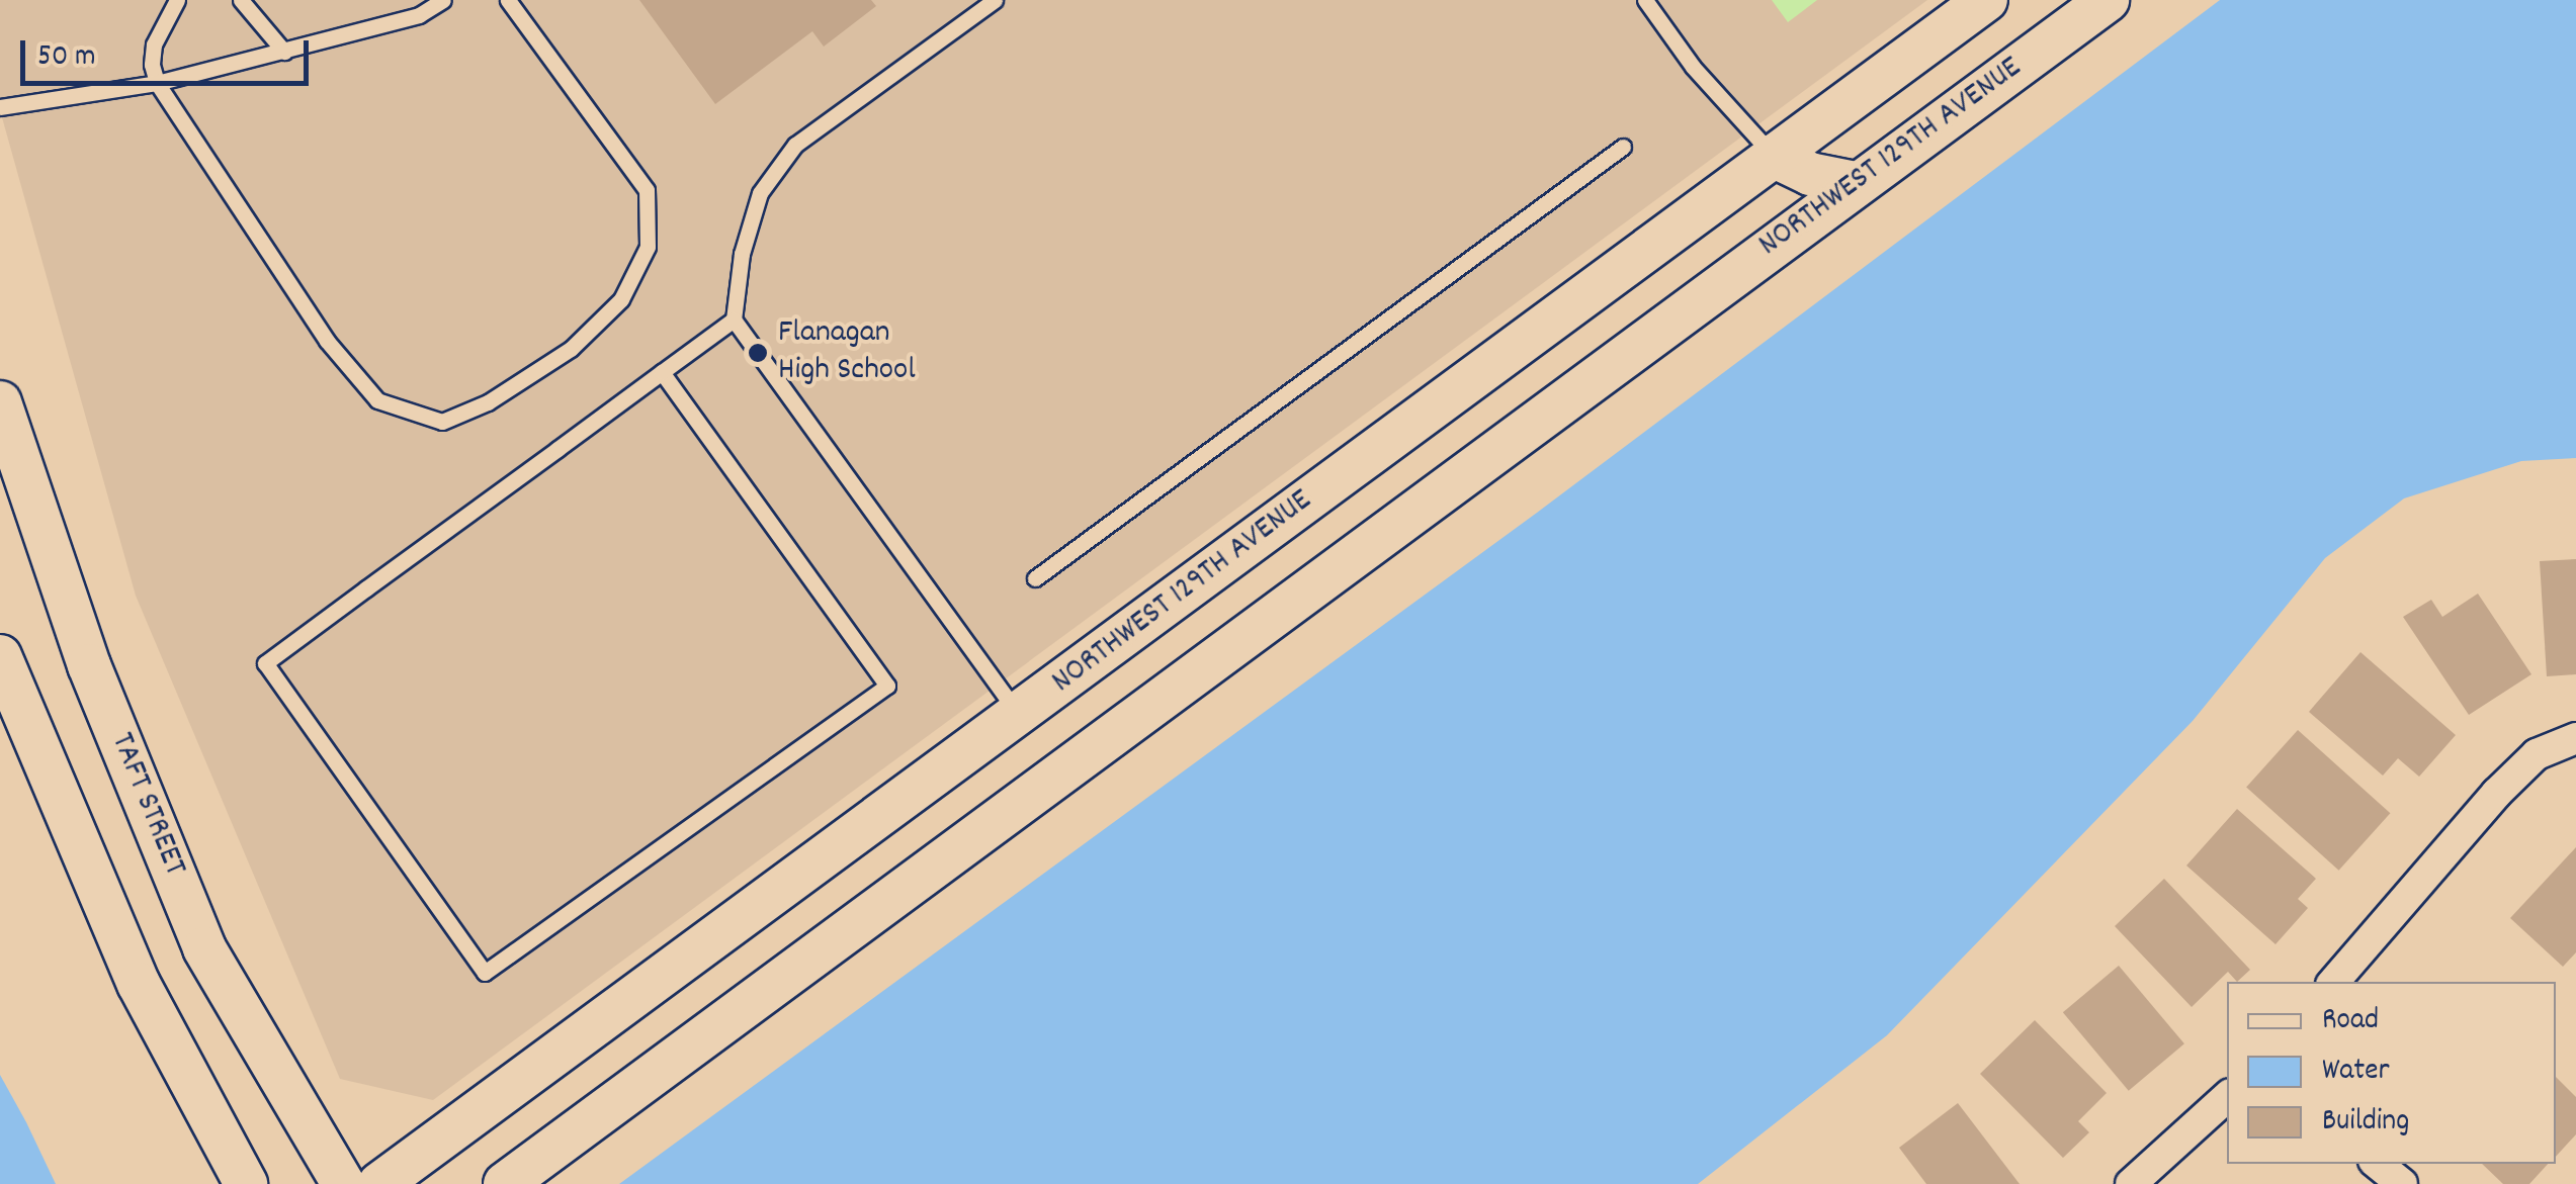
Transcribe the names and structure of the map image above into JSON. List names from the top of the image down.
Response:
{
  "streets": {
    "street": ["NORTHWEST 129TH AVENUE", "TAFT STREET"]
  },
  "places": ["Flanagan High School"],
  "legend": ["Road", "Water", "Building"],
  "scale_bar": "50 m"
}
